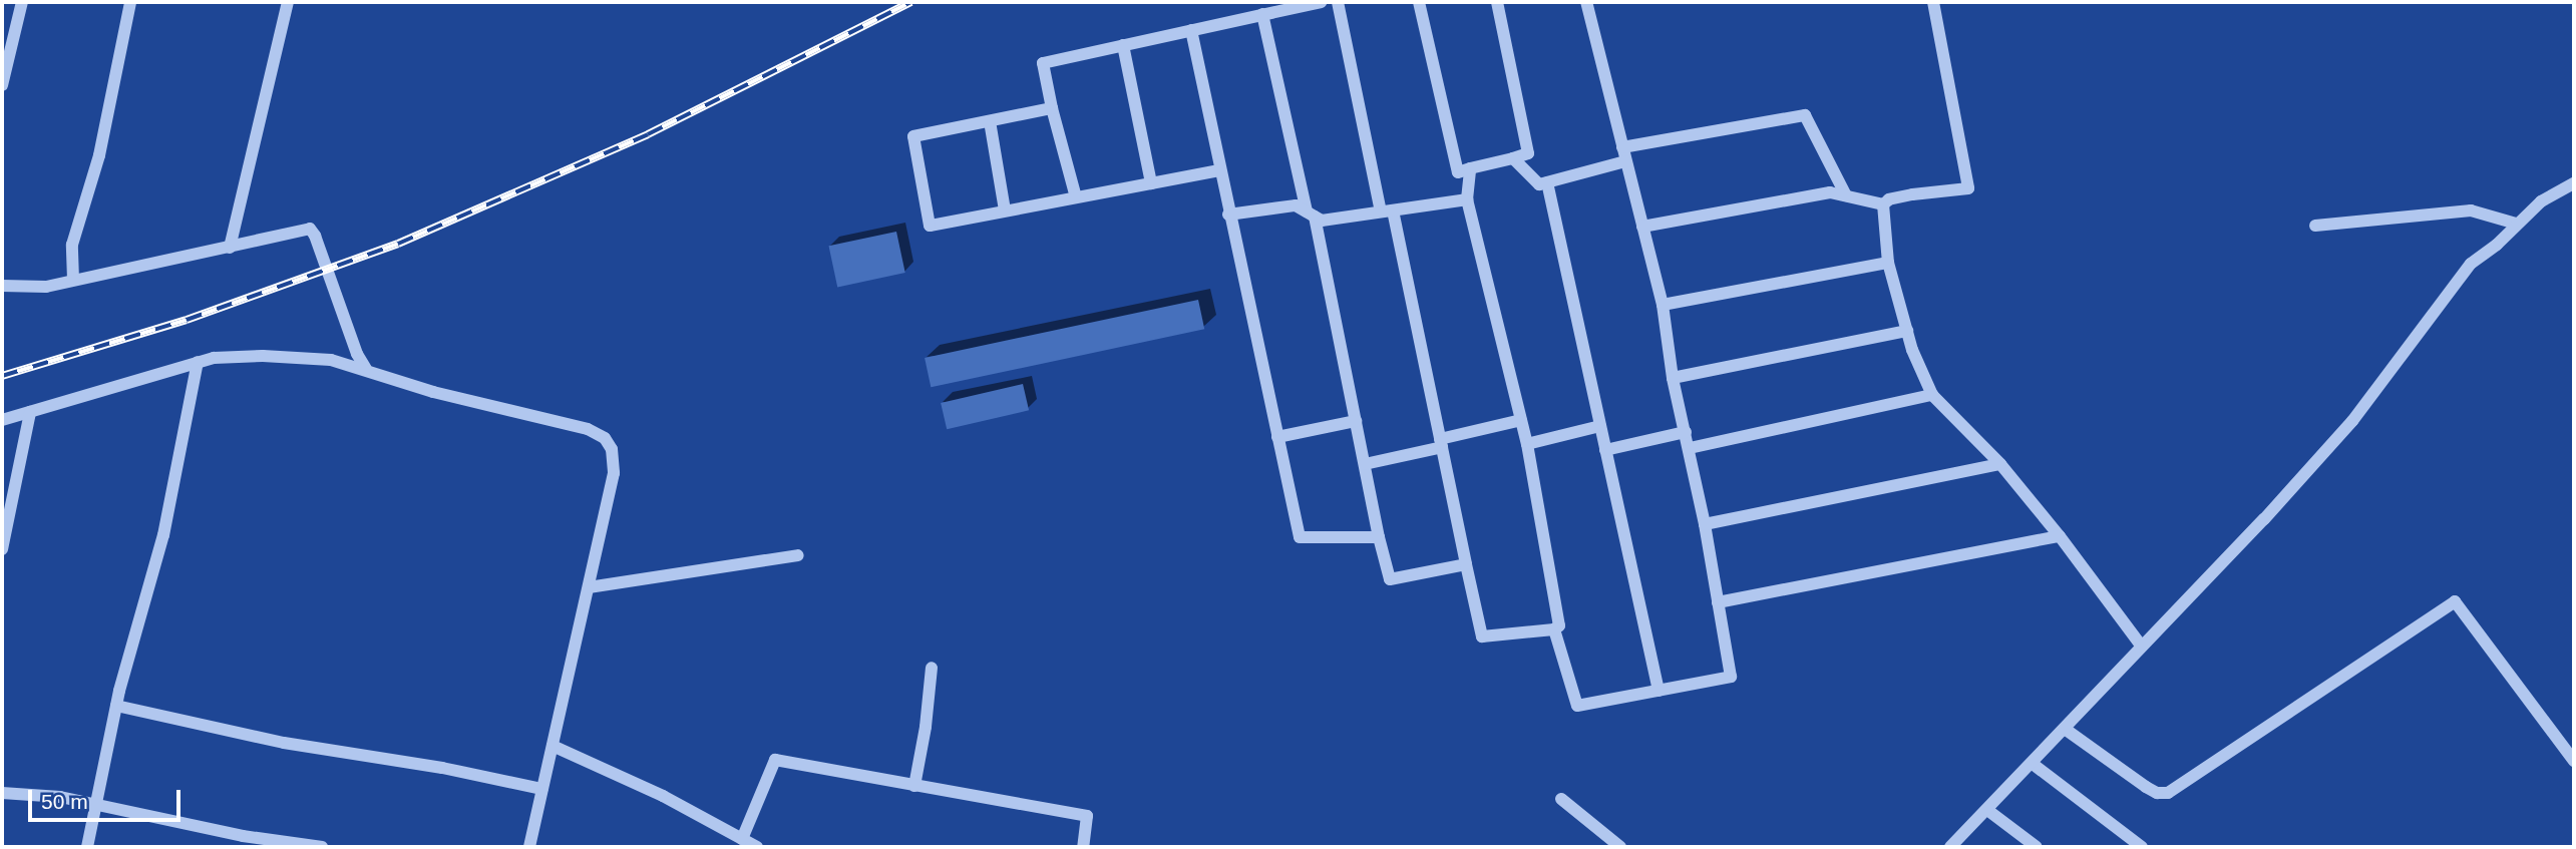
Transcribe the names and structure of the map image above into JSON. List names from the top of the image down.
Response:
{
  "scale_bar": "50 m"
}
